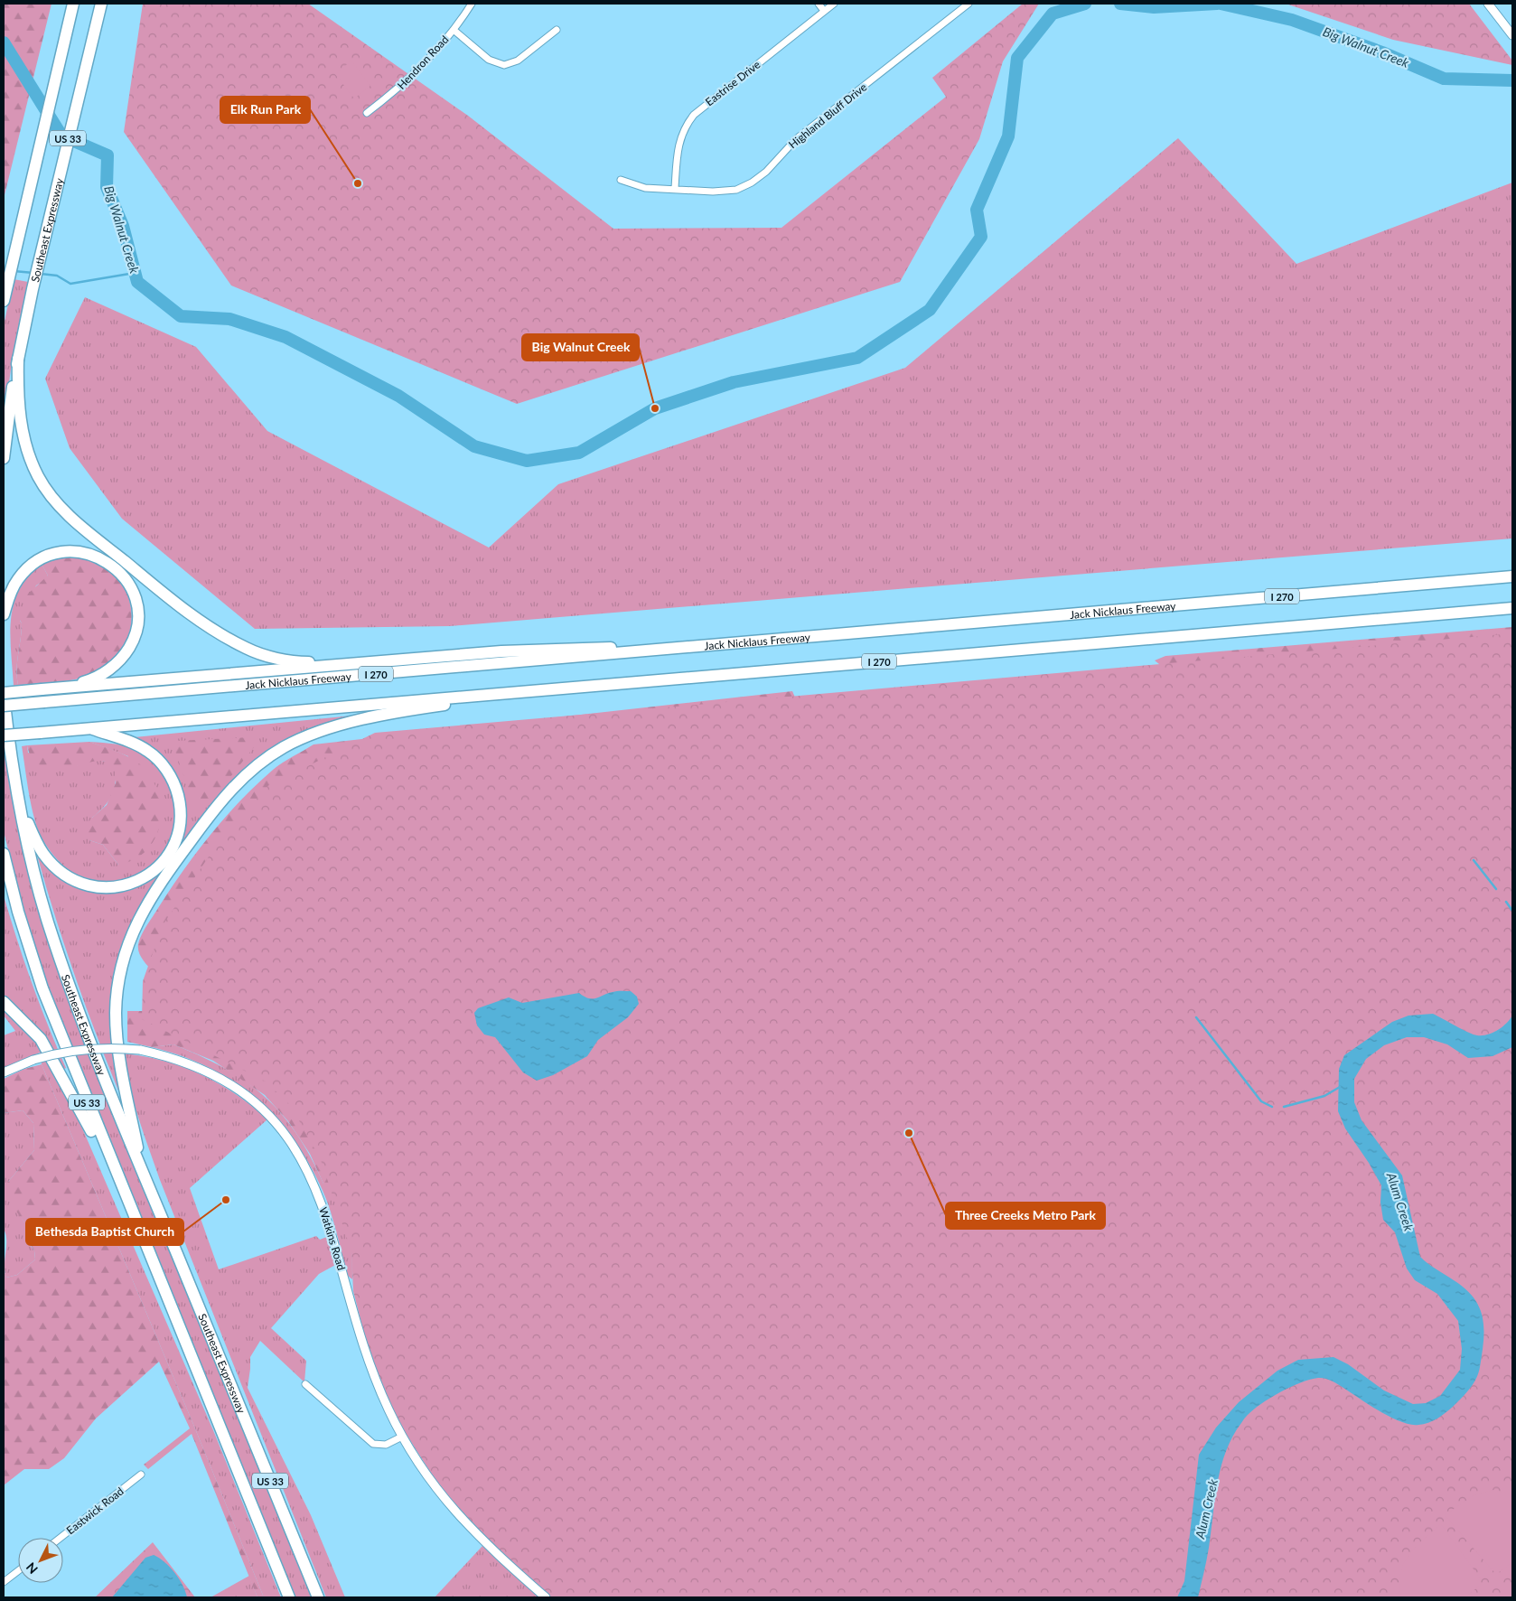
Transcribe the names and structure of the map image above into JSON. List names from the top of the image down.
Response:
{
  "streets": {
    "highway": [
      "US 33",
      "Southeast Expressway",
      "I 270",
      "Jack Nicklaus Freeway"
    ],
    "street": [
      "Hendron Road",
      "Eastrise Drive",
      "Highland Bluff Drive",
      "Watkins Road",
      "Eastwick Road"
    ]
  },
  "crossings": [
    ["Eastrise Drive", "Highland Bluff Drive"]
  ],
  "water": ["Big Walnut Creek", "Alum Creek"],
  "places": [
    "Elk Run Park",
    "Big Walnut Creek",
    "Three Creeks Metro Park",
    "Bethesda Baptist Church"
  ],
  "north": "bottom left"
}
